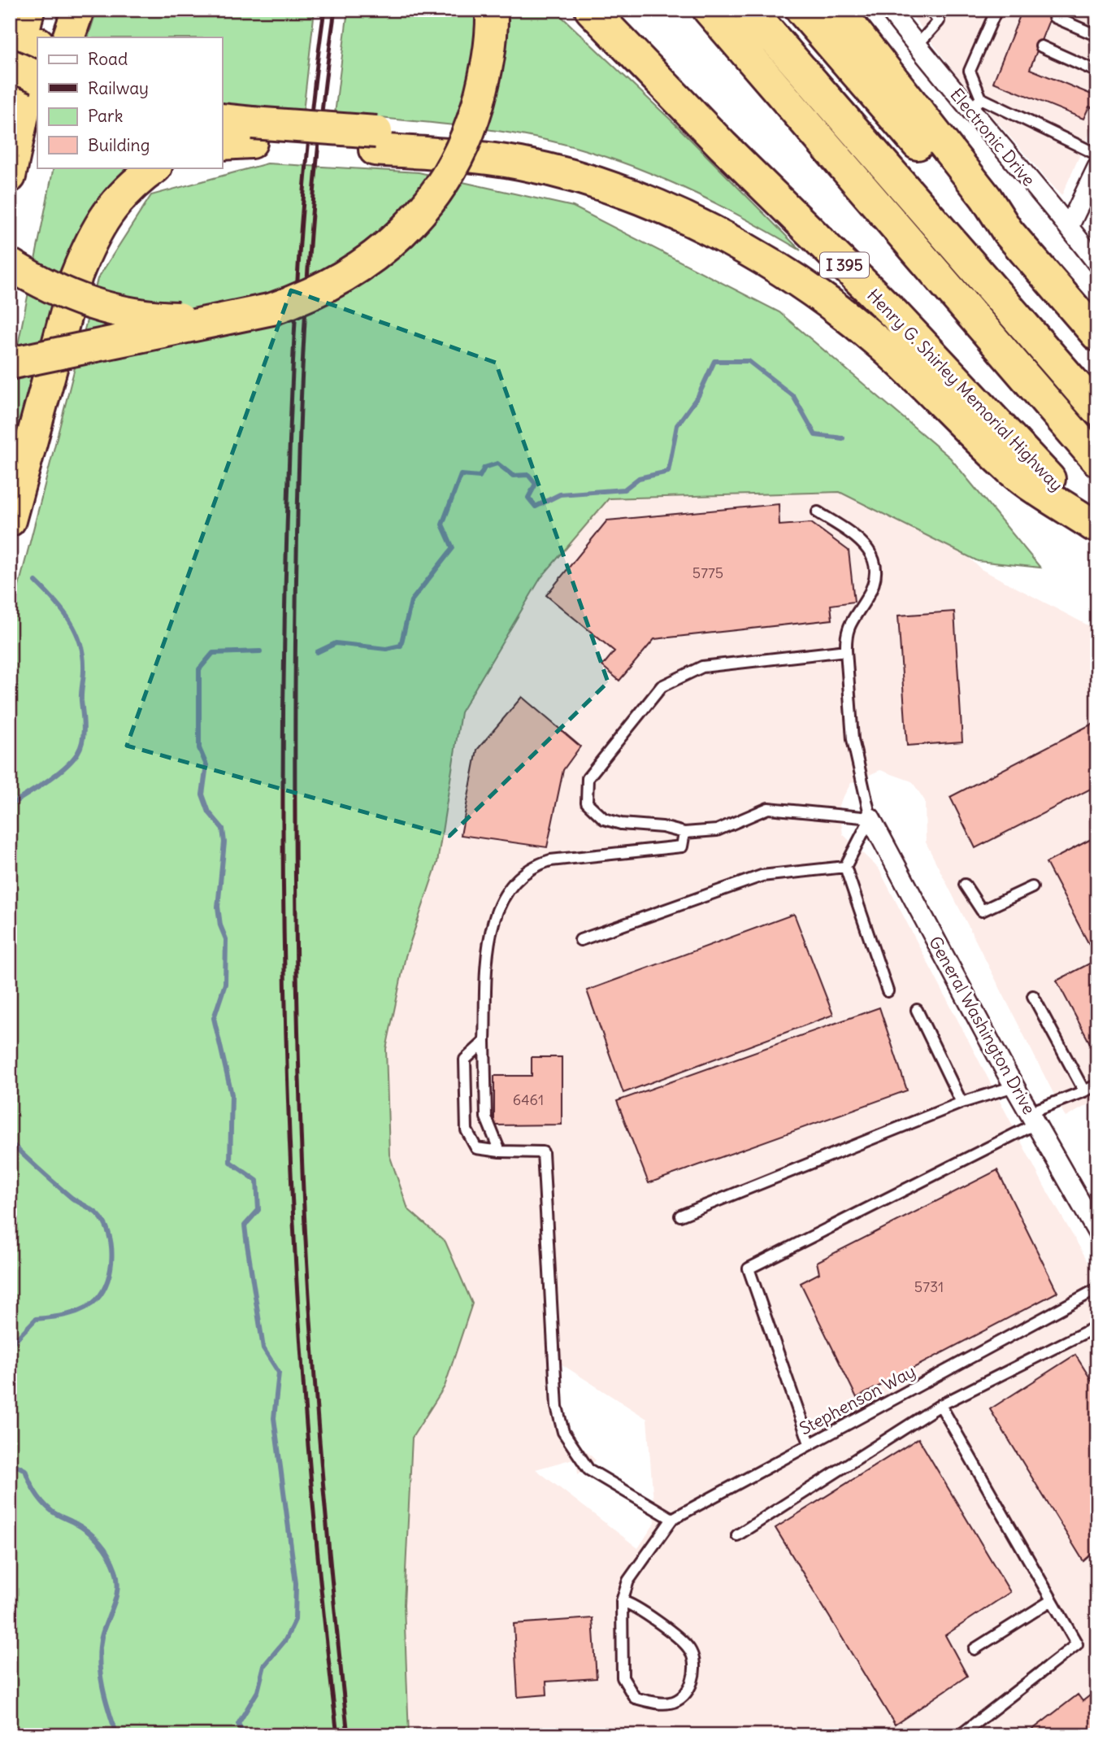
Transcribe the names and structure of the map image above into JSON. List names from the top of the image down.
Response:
{
  "streets": {
    "highway": ["I 395", "Henry G. Shirley Memorial Highway"],
    "street": ["Electronic Drive", "General Washington Drive"],
    "lane": ["Stephenson Way"]
  },
  "house_numbers": ["5775", "6461", "5731"],
  "legend": [
    "Road",
    "Railway",
    "Park",
    "Building"
  ]
}
